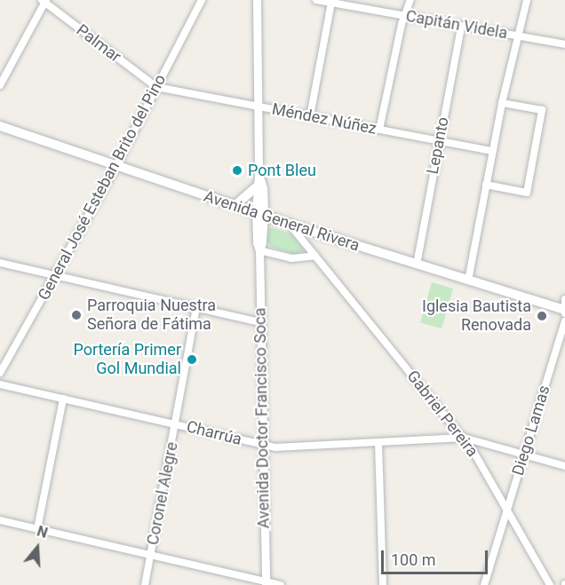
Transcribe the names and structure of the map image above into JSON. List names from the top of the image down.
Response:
{
  "streets": {
    "main road": ["Avenida General Rivera"],
    "street": [
      "Capitán Videla",
      "Palmar",
      "Méndez Núñez",
      "Lepanto",
      "General José Esteban Brito del Pino",
      "Gabriel Pereira",
      "Avenida Doctor Francisco Soca",
      "Diego Lamas",
      "Charrúa",
      "Coronel Alegre"
    ]
  },
  "crossings": [
    ["Capitán Videla", "Lepanto"],
    ["Palmar", "Méndez Núñez"],
    ["Palmar", "General José Esteban Brito del Pino"],
    ["Méndez Núñez", "Lepanto"],
    ["Méndez Núñez", "General José Esteban Brito del Pino"],
    ["Méndez Núñez", "Avenida Doctor Francisco Soca"],
    ["Lepanto", "Avenida General Rivera"],
    ["General José Esteban Brito del Pino", "Avenida General Rivera"],
    ["Avenida General Rivera", "Gabriel Pereira"],
    ["Avenida General Rivera", "Avenida Doctor Francisco Soca"],
    ["Gabriel Pereira", "Diego Lamas"],
    ["Gabriel Pereira", "Charrúa"],
    ["Avenida Doctor Francisco Soca", "Charrúa"],
    ["Diego Lamas", "Charrúa"],
    ["Charrúa", "Coronel Alegre"]
  ],
  "places": [
    "Pont Bleu",
    "Parroquia Nuestra Señora de Fátima",
    "Iglesia Bautista Renovada",
    "Portería Primer Gol Mundial"
  ],
  "scale_bar": "100 m",
  "north": "top"
}
